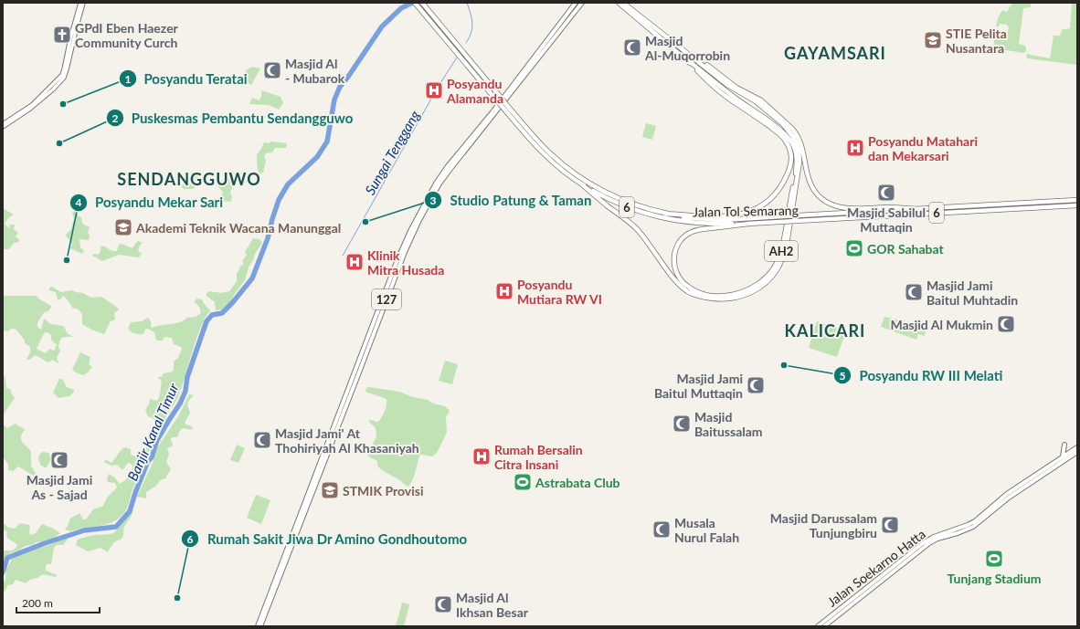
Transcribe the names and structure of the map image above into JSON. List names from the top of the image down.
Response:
{
  "streets": {
    "highway": ["6", "Jalan Tol Semarang", "AH2"],
    "main road": ["127", "Jalan Soekarno Hatta"]
  },
  "crossings": [
    ["Jalan Tol Semarang", "AH2"]
  ],
  "districts": ["GAYAMSARI", "SENDANGGUWO", "KALICARI"],
  "water": ["Sungai Tenggang", "Banjir Kanal Timur"],
  "places": {
    "church": ["GPdI Eben Haezer Community Curch"],
    "school or university": ["STIE Pelita Nusantara", "Akademi Teknik Wacana Manunggal", "STMIK Provisi"],
    "mosque": [
      "Masjid Al-Muqorrobin",
      "Masjid Al - Mubarok",
      "Masjid Sabilul Muttaqin",
      "Masjid Jami Baitul Muhtadin",
      "Masjid Al Mukmin",
      "Masjid Jami Baitul Muttaqin",
      "Masjid Baitussalam",
      "Masjid Jami' At Thohiriyah Al Khasaniyah",
      "Masjid Jami As - Sajad",
      "Masjid Darussalam Tunjungbiru",
      "Musala Nurul Falah",
      "Masjid Al Ikhsan Besar"
    ],
    "hospital": [
      "Posyandu Alamanda",
      "Posyandu Matahari dan Mekarsari",
      "Klinik Mitra Husada",
      "Posyandu Mutiara RW VI",
      "Rumah Bersalin Citra Insani"
    ],
    "other": [
      "Posyandu Teratai",
      "Puskesmas Pembantu Sendangguwo",
      "Studio Patung & Taman",
      "Posyandu Mekar Sari",
      "Posyandu RW III Melati",
      "Rumah Sakit Jiwa Dr Amino Gondhoutomo"
    ],
    "sports": ["GOR Sahabat", "Astrabata Club", "Tunjang Stadium"]
  },
  "scale_bar": "200 m"
}
